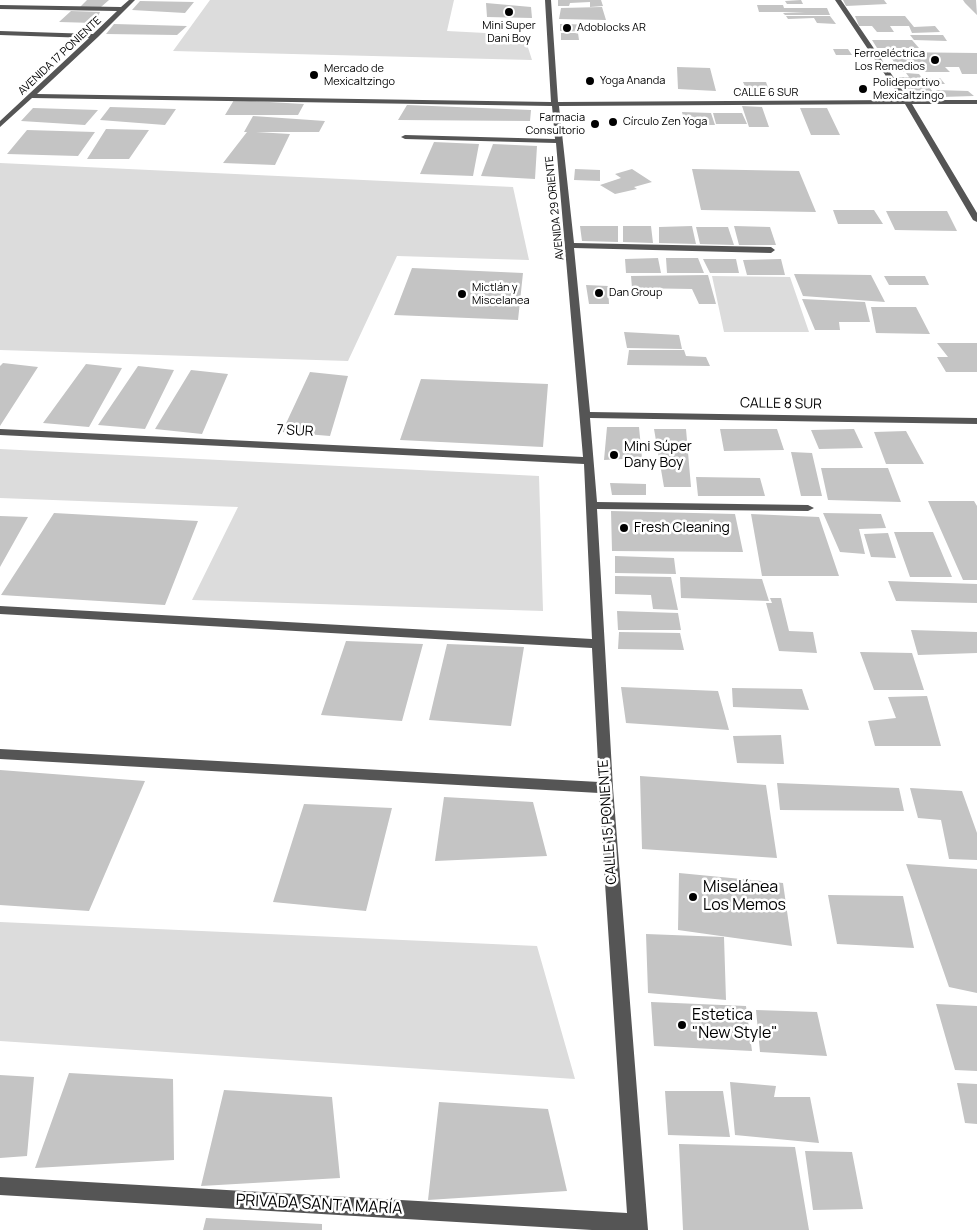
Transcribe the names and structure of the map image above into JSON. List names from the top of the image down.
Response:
{
  "streets": {
    "street": [
      "AVENIDA 17 PONIENTE",
      "CALLE 6 SUR",
      "AVENIDA 29 ORIENTE",
      "CALLE 8 SUR",
      "7 SUR",
      "CALLE 15 PONIENTE",
      "PRIVADA SANTA MARÍA"
    ]
  },
  "crossings": [
    ["AVENIDA 17 PONIENTE", "CALLE 6 SUR"],
    ["CALLE 6 SUR", "AVENIDA 29 ORIENTE"],
    ["AVENIDA 29 ORIENTE", "CALLE 8 SUR"],
    ["AVENIDA 29 ORIENTE", "CALLE 15 PONIENTE"],
    ["CALLE 8 SUR", "CALLE 15 PONIENTE"],
    ["7 SUR", "CALLE 15 PONIENTE"],
    ["CALLE 15 PONIENTE", "PRIVADA SANTA MARÍA"]
  ],
  "places": [
    "Mini Super Dani Boy",
    "Adoblocks AR",
    "Ferroeléctrica Los Remedios",
    "Mercado de Mexicaltzingo",
    "Yoga Ananda",
    "Polideportivo Mexicaltzingo",
    "Círculo Zen Yoga",
    "Farmacia Consultorio",
    "Dan Group",
    "Mictlán y Miscelanea",
    "Mini Súper Dany Boy",
    "Fresh Cleaning",
    "Miselánea Los Memos",
    "Estetica \"New Style\""
  ]
}
